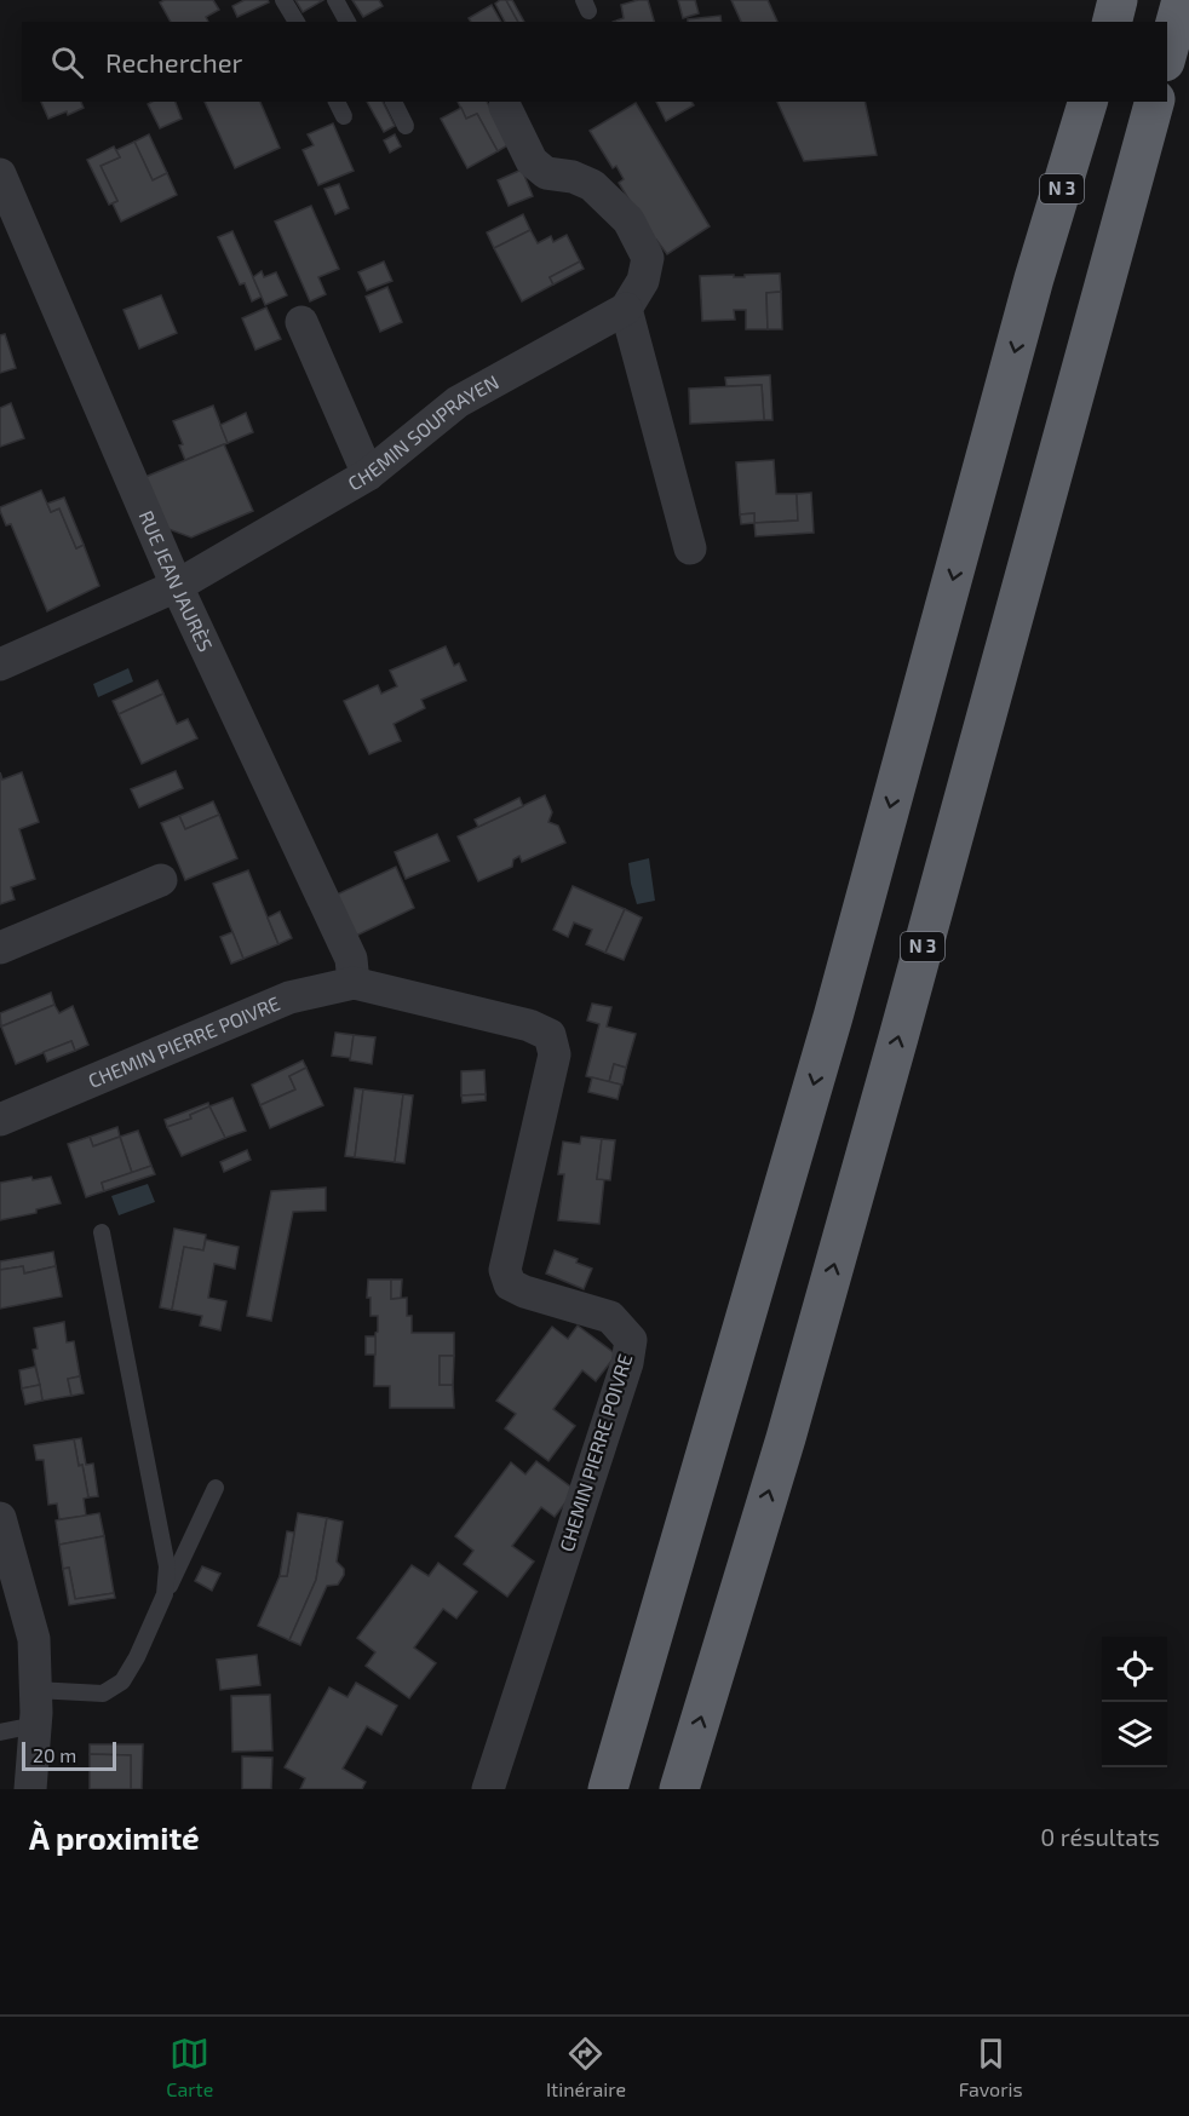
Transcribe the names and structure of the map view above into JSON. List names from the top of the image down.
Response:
{
  "streets": {
    "highway": ["N 3"],
    "street": ["CHEMIN SOUPRAYEN", "RUE JEAN JAURÈS", "CHEMIN PIERRE POIVRE"]
  },
  "crossings": [
    ["CHEMIN SOUPRAYEN", "RUE JEAN JAURÈS"],
    ["RUE JEAN JAURÈS", "CHEMIN PIERRE POIVRE"]
  ],
  "scale_bar": "20 m",
  "page": {
    "search": "Rechercher",
    "scale": "20 m",
    "heading": ["À proximité", "0 résultats"],
    "nav": ["Carte", "Itinéraire", "Favoris"]
  }
}
